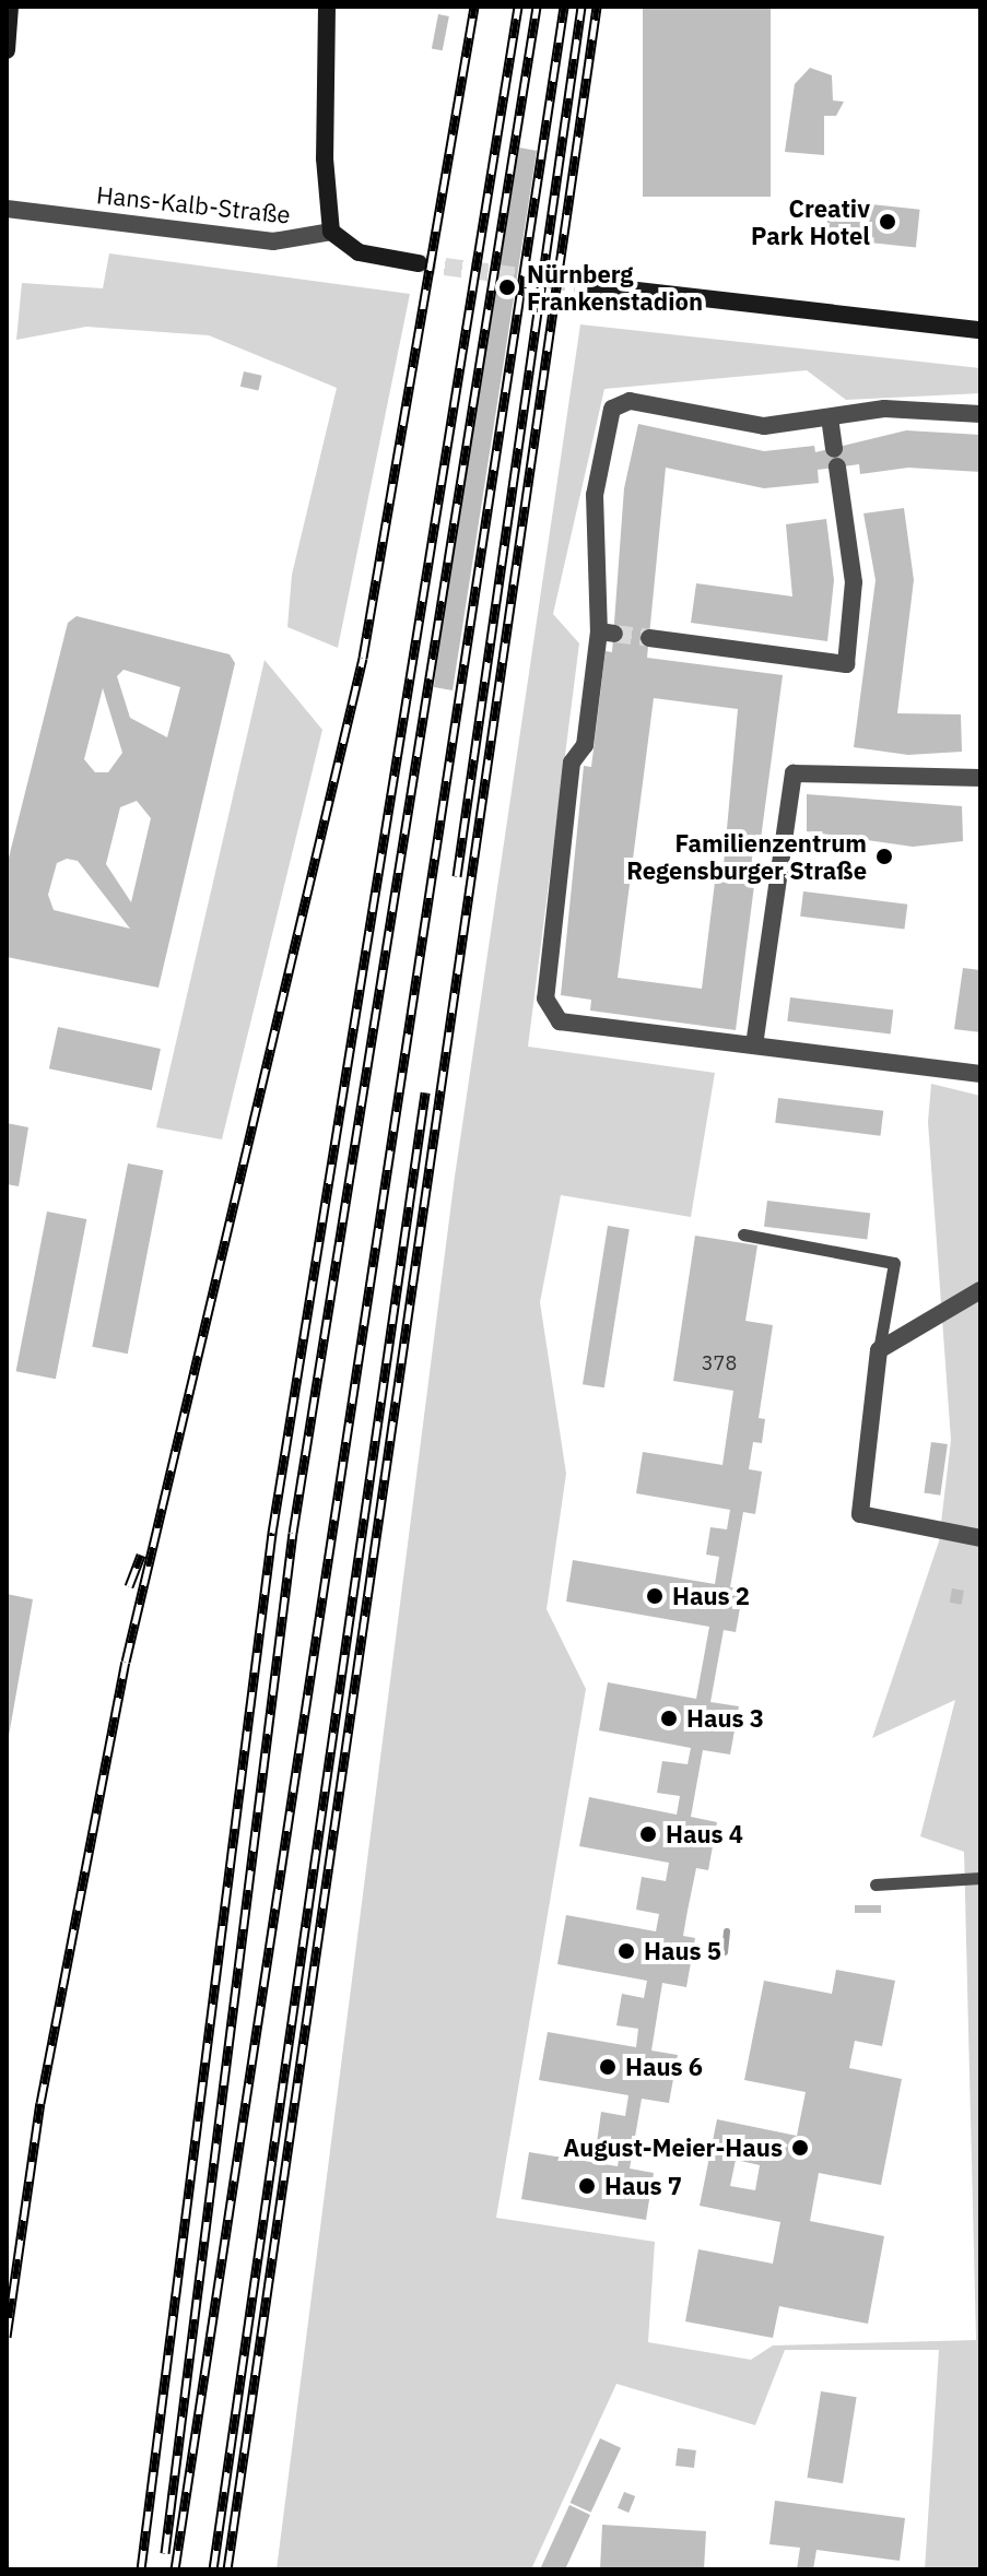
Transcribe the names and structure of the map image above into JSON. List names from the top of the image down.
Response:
{
  "streets": {
    "street": ["Hans-Kalb-Straße"]
  },
  "places": [
    "Creativ Park Hotel",
    "Nürnberg Frankenstadion",
    "Familienzentrum Regensburger Straße",
    "Haus 2",
    "Haus 3",
    "Haus 4",
    "Haus 5",
    "Haus 6",
    "August-Meier-Haus",
    "Haus 7"
  ],
  "house_numbers": ["378"]
}
